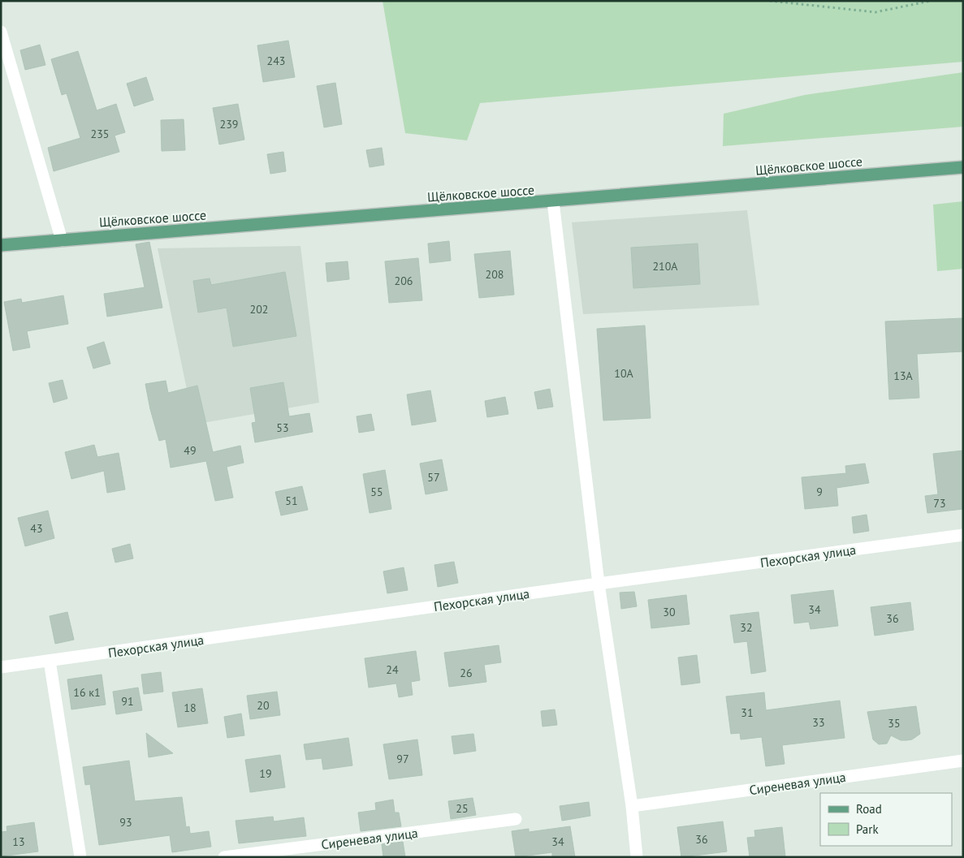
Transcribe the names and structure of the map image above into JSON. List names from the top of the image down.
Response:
{
  "streets": {
    "main road": ["Щёлковское шоссе"],
    "street": ["Пехорская улица", "Сиреневая улица"]
  },
  "house_numbers": [
    "243",
    "239",
    "235",
    "210А",
    "208",
    "206",
    "202",
    "10А",
    "13А",
    "53",
    "49",
    "57",
    "55",
    "9",
    "51",
    "73",
    "43",
    "34",
    "30",
    "36",
    "32",
    "24",
    "26",
    "16 к1",
    "91",
    "20",
    "18",
    "31",
    "33",
    "35",
    "97",
    "19",
    "25",
    "93",
    "36",
    "13",
    "34"
  ],
  "legend": ["Road", "Park"]
}
